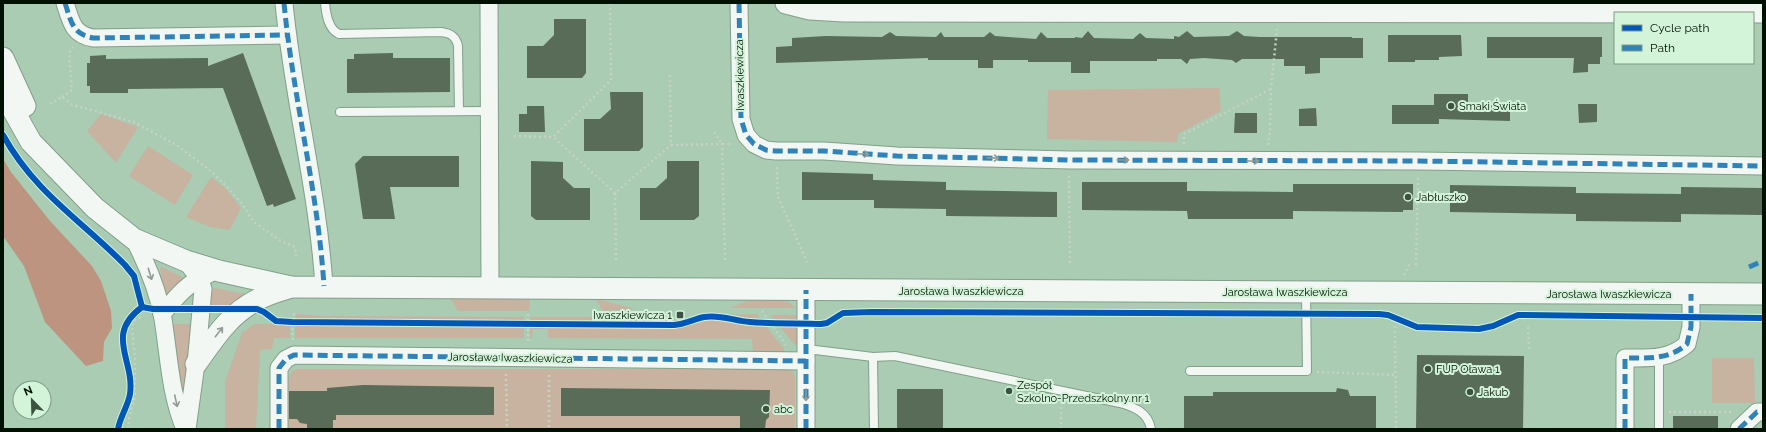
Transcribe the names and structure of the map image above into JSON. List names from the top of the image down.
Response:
{
  "streets": {
    "street": ["Iwaszkiewicza", "Jarosława Iwaszkiewicza"]
  },
  "places": {
    "other": [
      "Smaki Świata",
      "Jabłuszko",
      "FUP Oława 1",
      "Zespół Szkolno-Przedszkolny nr 1",
      "Jakub",
      "abc"
    ],
    "transit": ["Iwaszkiewicza 1"]
  },
  "legend": ["Cycle path", "Path"],
  "north": "top left"
}
